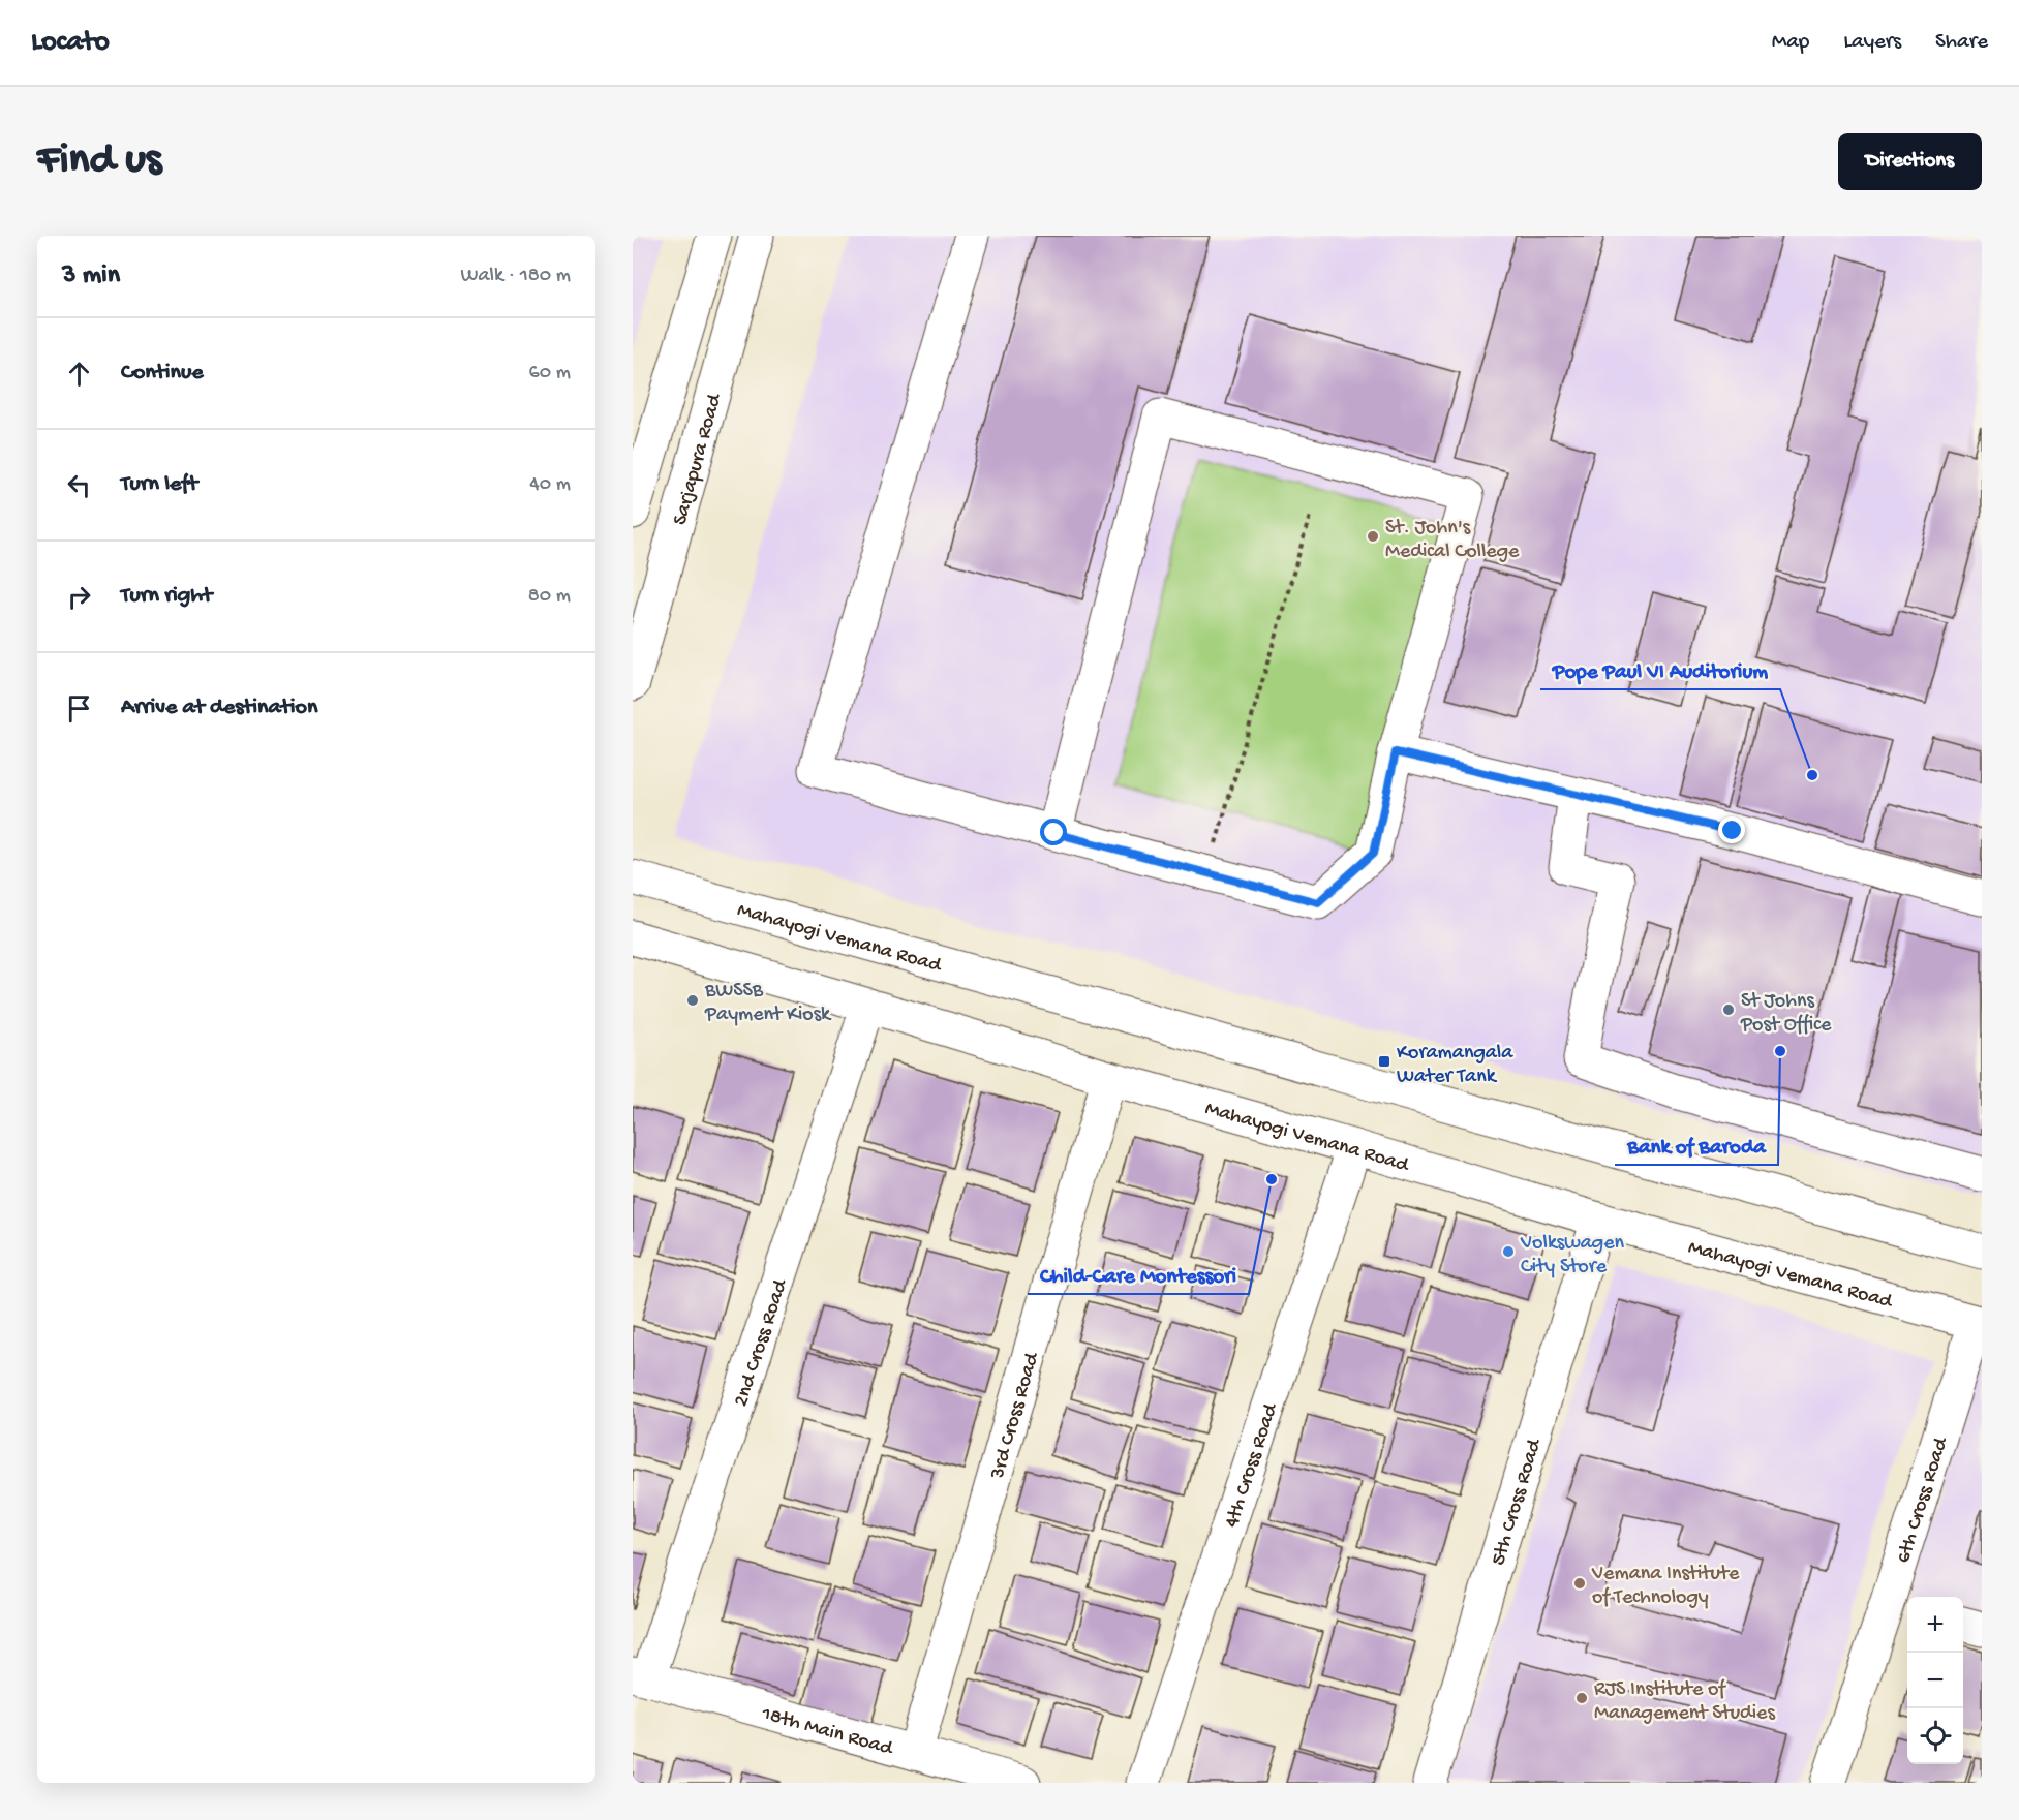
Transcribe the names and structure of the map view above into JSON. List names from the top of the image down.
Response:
{
  "streets": {
    "street": [
      "Sarjapura Road",
      "Mahayogi Vemana Road",
      "2nd Cross Road",
      "3rd Cross Road",
      "4th Cross Road",
      "6th Cross Road",
      "5th Cross Road",
      "18th Main Road"
    ]
  },
  "crossings": [
    ["Mahayogi Vemana Road", "2nd Cross Road"],
    ["Mahayogi Vemana Road", "3rd Cross Road"],
    ["Mahayogi Vemana Road", "4th Cross Road"],
    ["Mahayogi Vemana Road", "6th Cross Road"],
    ["Mahayogi Vemana Road", "5th Cross Road"],
    ["2nd Cross Road", "18th Main Road"],
    ["3rd Cross Road", "18th Main Road"]
  ],
  "places": {
    "other": [
      "St. John's Medical College",
      "Pope Paul VI Auditorium",
      "BWSSB Payment Kiosk",
      "St Johns Post Office",
      "Bank of Baroda",
      "Child-Care Montessori",
      "Volkswagen City Store",
      "Vemana Institute of Technology",
      "RJS Institute of Management Studies"
    ],
    "transit": ["Koramangala Water Tank"]
  },
  "page": {
    "header": "Locato",
    "nav": ["Map", "Layers", "Share"],
    "buttons": "Directions",
    "title": "Find us",
    "heading": ["3 min", "Walk · 180 m"],
    "list": [
      ["Continue", "60 m"],
      ["Turn left", "40 m"],
      ["Turn right", "80 m"],
      "Arrive at destination"
    ],
    "map_buttons": ["+", "−"]
  }
}
